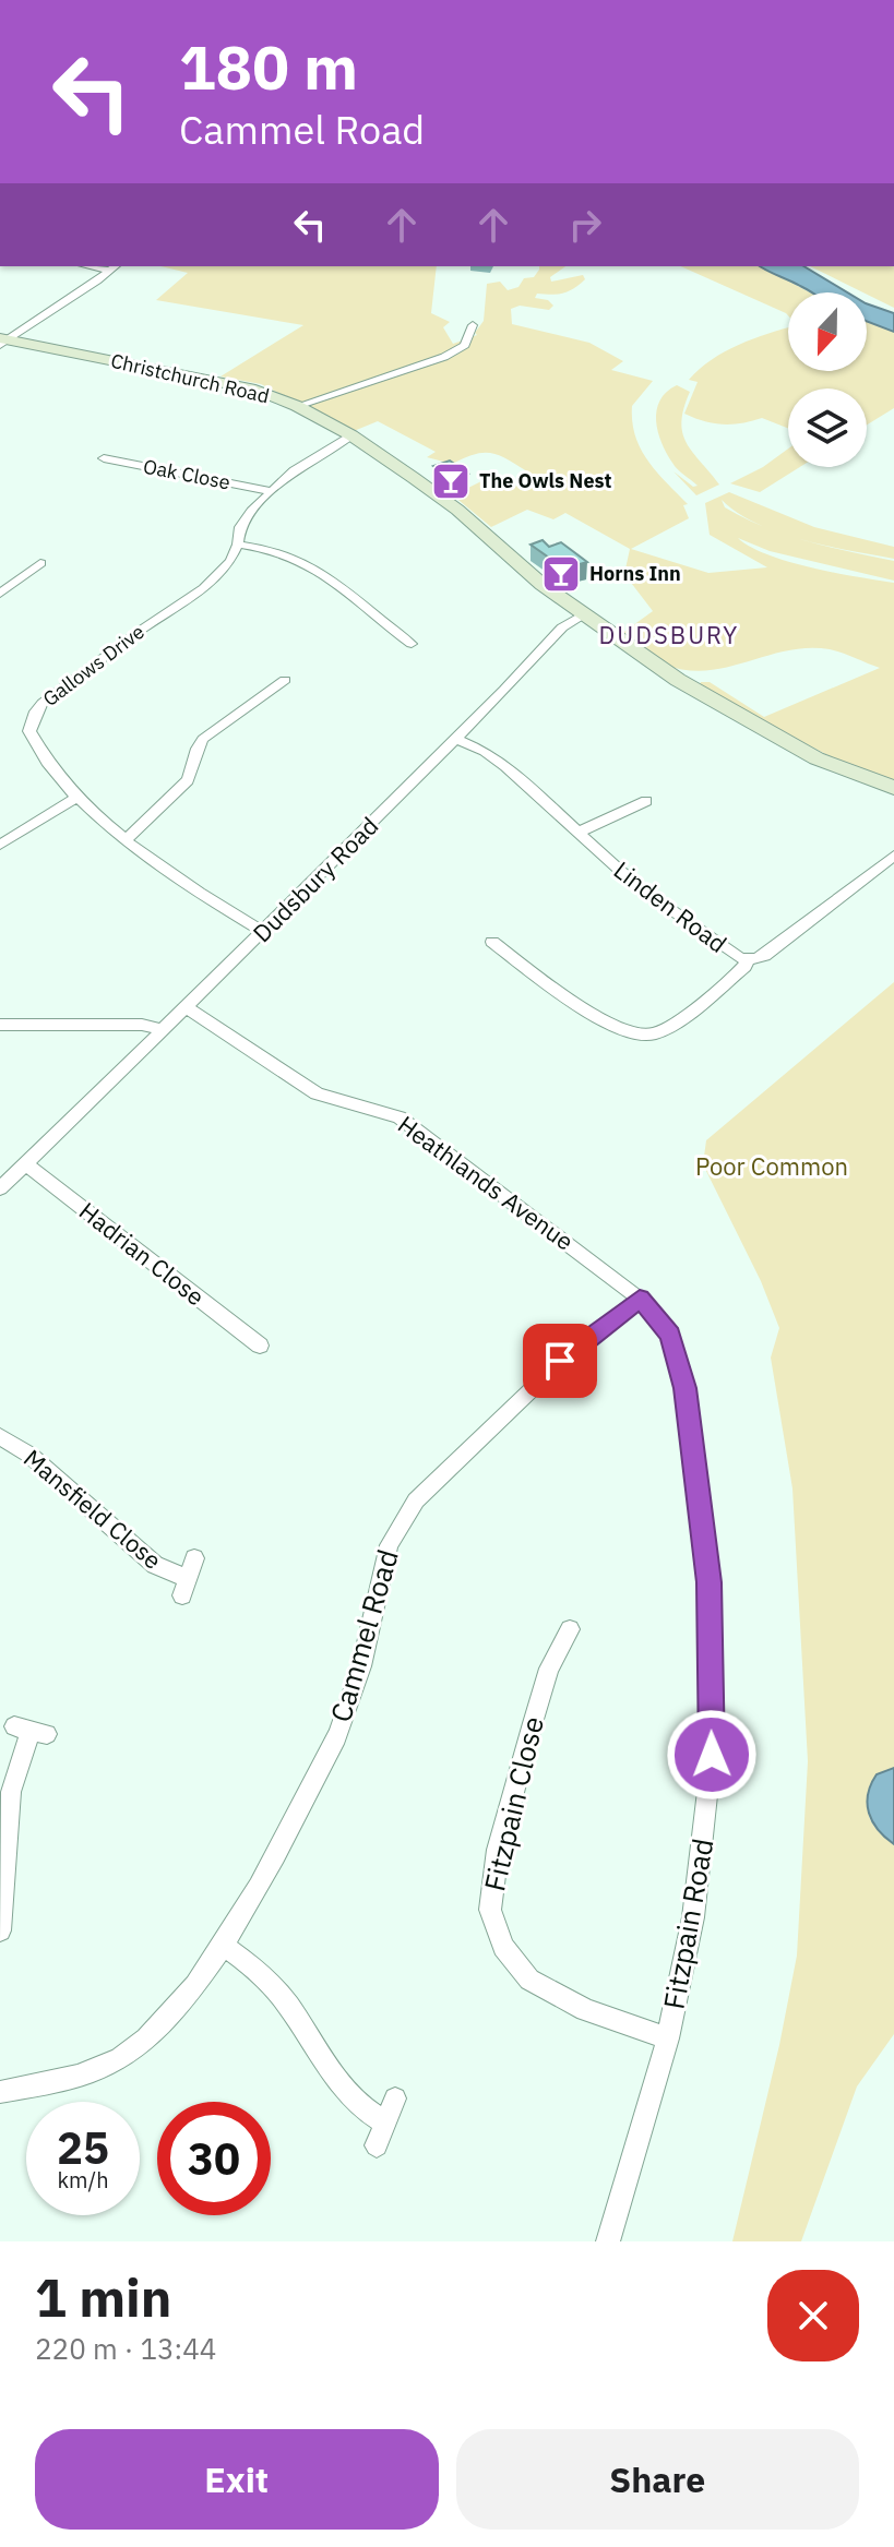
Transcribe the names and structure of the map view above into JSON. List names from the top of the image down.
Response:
{
  "streets": {
    "main road": ["Christchurch Road"],
    "street": [
      "Oak Close",
      "Gallows Drive",
      "Dudsbury Road",
      "Linden Road",
      "Heathlands Avenue",
      "Hadrian Close",
      "Mansfield Close",
      "Cammel Road",
      "Fitzpain Close",
      "Fitzpain Road"
    ]
  },
  "crossings": [
    ["Christchurch Road", "Gallows Drive"],
    ["Christchurch Road", "Dudsbury Road"],
    ["Oak Close", "Gallows Drive"],
    ["Gallows Drive", "Dudsbury Road"],
    ["Dudsbury Road", "Linden Road"],
    ["Dudsbury Road", "Heathlands Avenue"],
    ["Dudsbury Road", "Hadrian Close"],
    ["Heathlands Avenue", "Cammel Road"],
    ["Heathlands Avenue", "Fitzpain Road"],
    ["Cammel Road", "Fitzpain Road"],
    ["Fitzpain Close", "Fitzpain Road"]
  ],
  "districts": ["DUDSBURY"],
  "parks": ["Poor Common"],
  "places": {
    "bar": ["The Owls Nest", "Horns Inn"]
  },
  "north": "bottom",
  "page": {
    "turn": ["180 m", "Cammel Road"],
    "speed": "25 km/h",
    "limit": "30",
    "heading": ["1 min", "220 m · 13:44"],
    "buttons": ["Exit", "Share"]
  }
}
